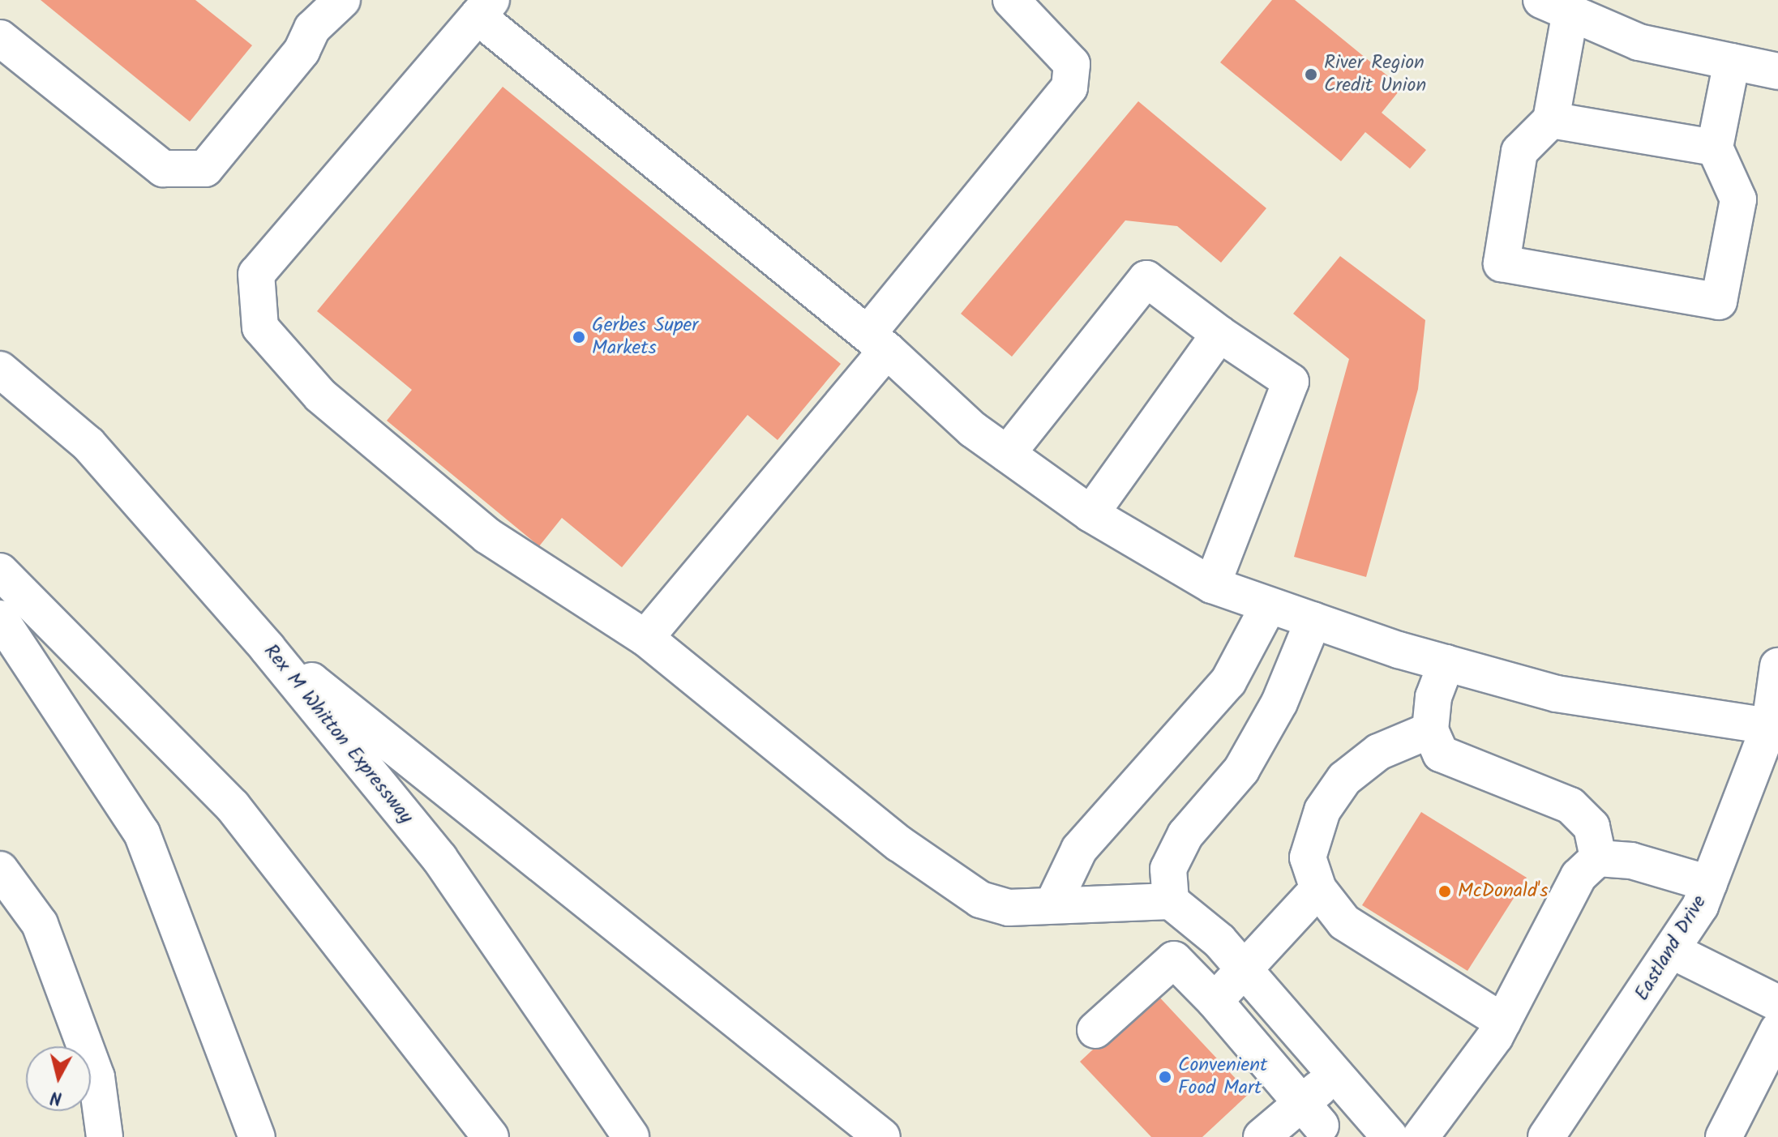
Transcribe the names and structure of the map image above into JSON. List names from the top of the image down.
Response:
{
  "streets": {
    "main road": ["Rex M Whitton Expressway", "Eastland Drive"]
  },
  "places": [
    "River Region Credit Union",
    "Gerbes Super Markets",
    "McDonald's",
    "Convenient Food Mart"
  ],
  "north": "bottom"
}
